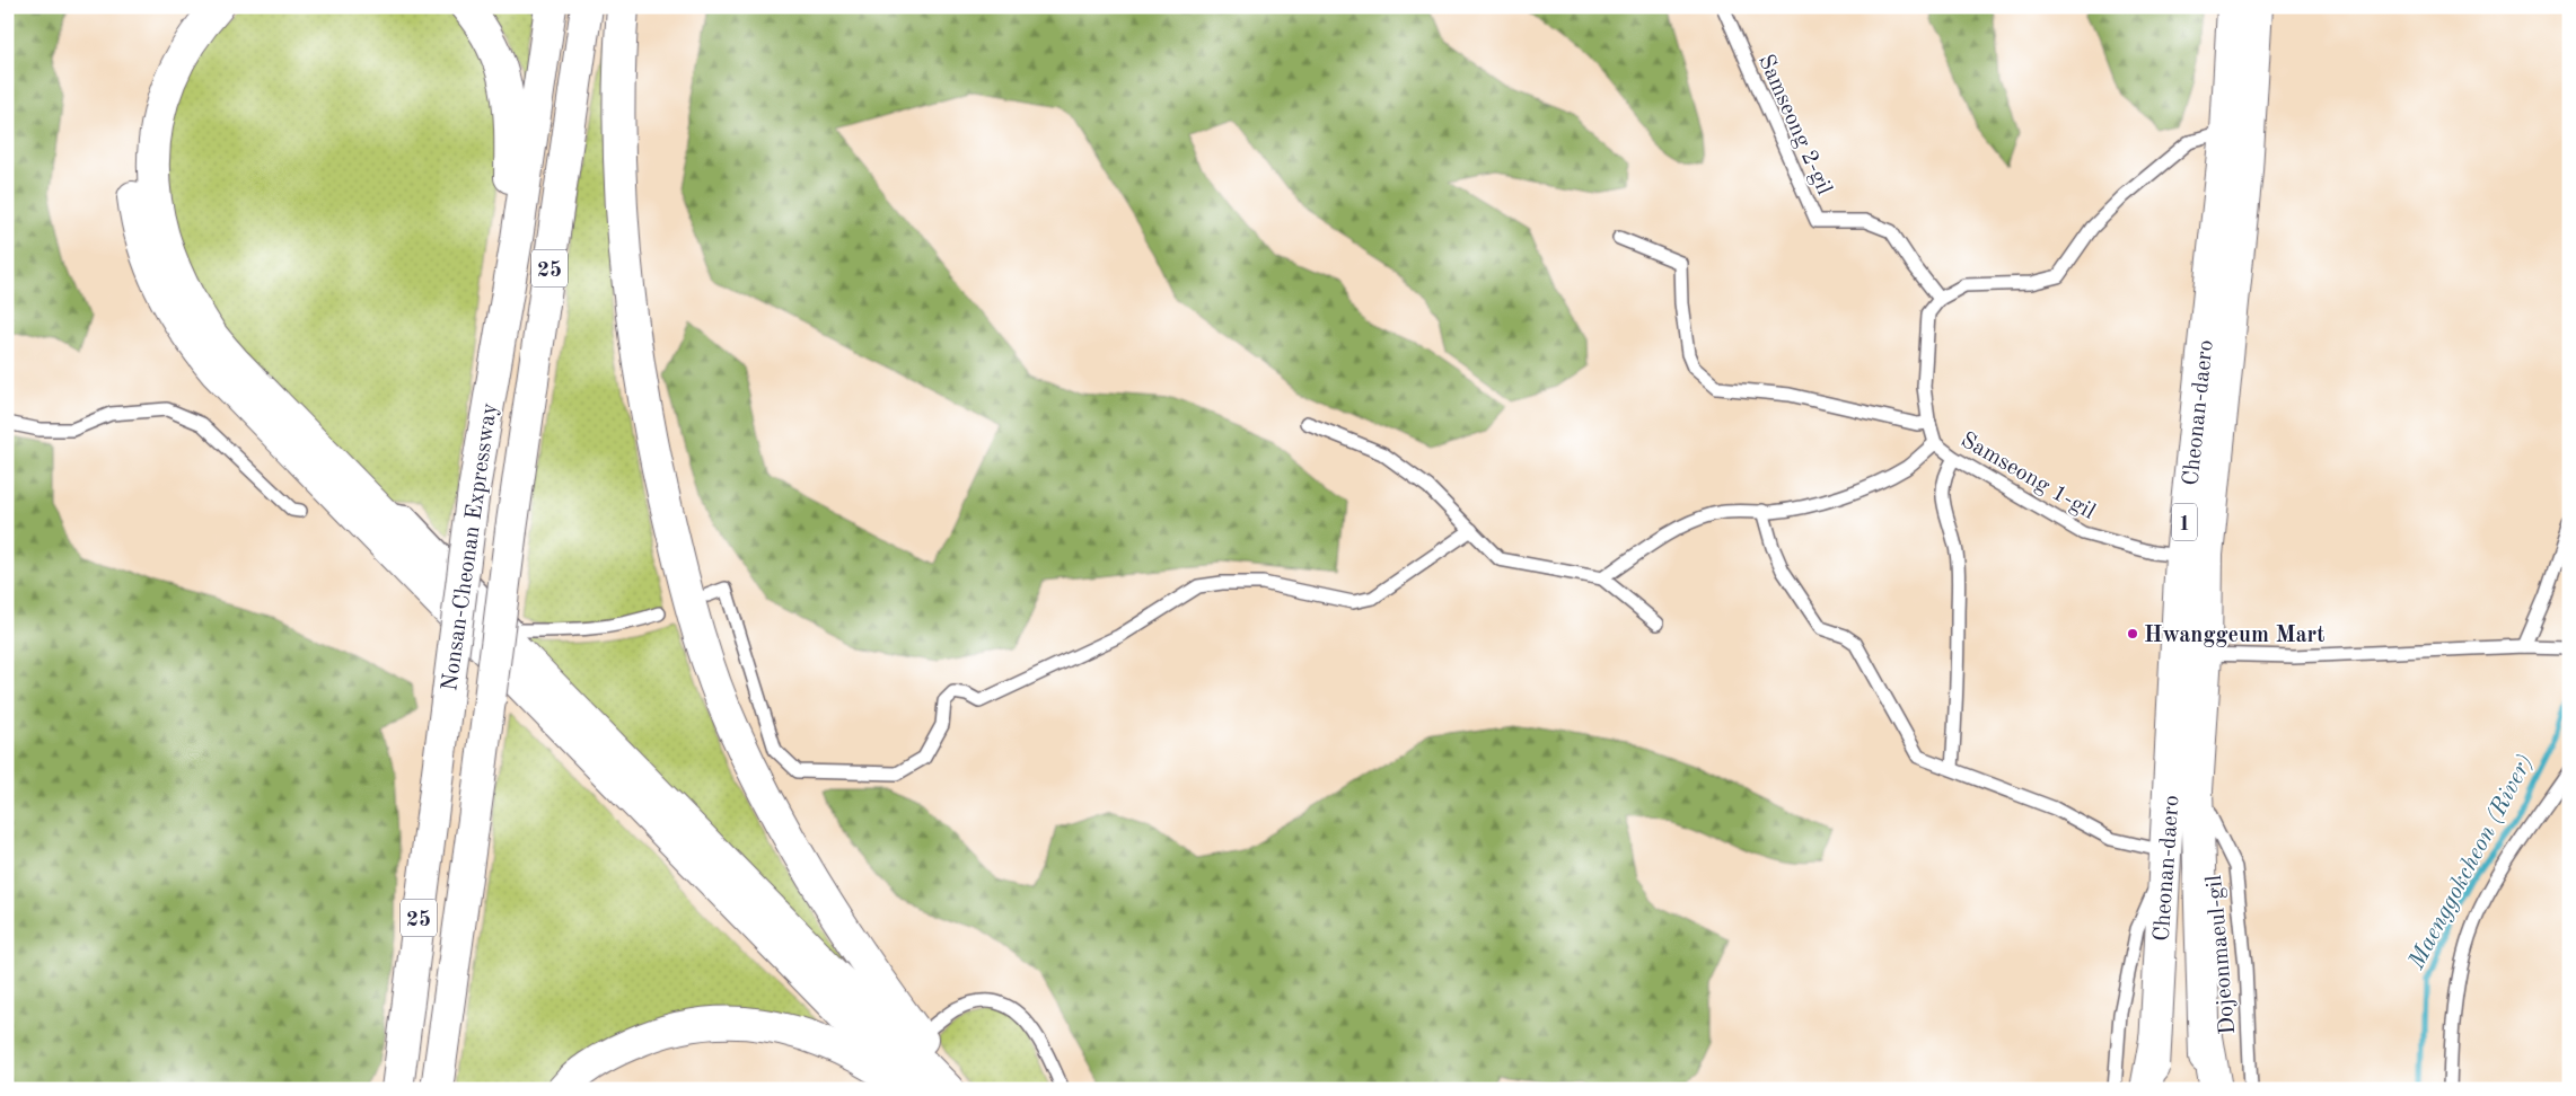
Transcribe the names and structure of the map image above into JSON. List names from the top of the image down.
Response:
{
  "streets": {
    "main road": [
      "25",
      "Cheonan-daero",
      "1",
      "Nonsan-Cheonan Expressway"
    ],
    "lane": ["Samseong 2-gil", "Samseong 1-gil", "Dojeonmaeul-gil"]
  },
  "crossings": [
    ["Cheonan-daero", "Samseong 1-gil"],
    ["Cheonan-daero", "Dojeonmaeul-gil"]
  ],
  "water": ["Maenggokcheon (River)"],
  "places": ["Hwanggeum Mart"]
}
